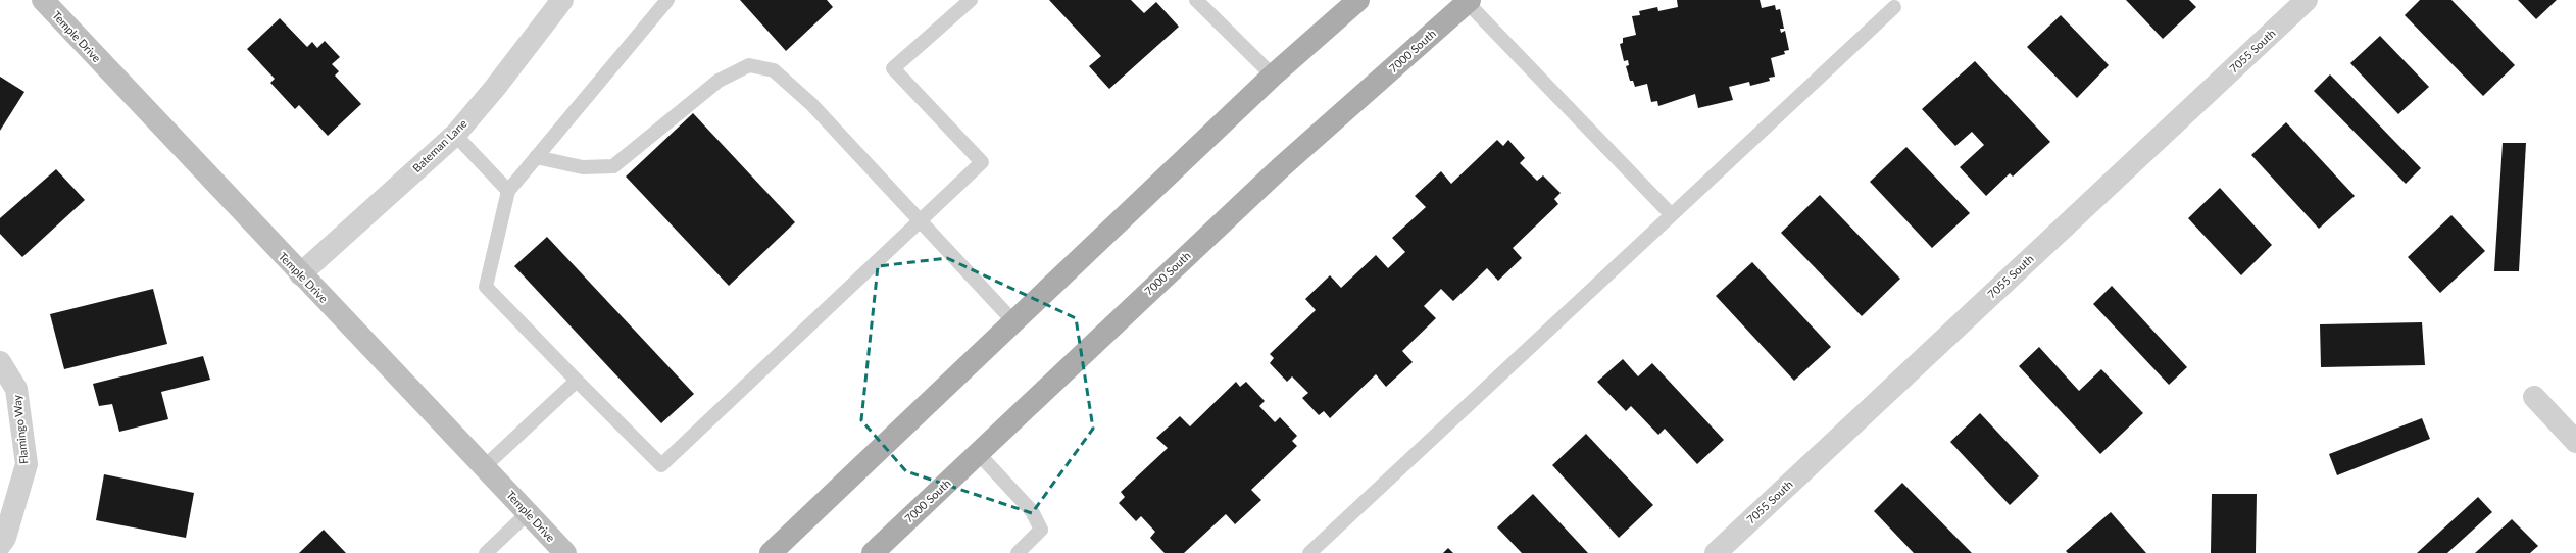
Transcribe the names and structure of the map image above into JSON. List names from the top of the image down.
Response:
{
  "streets": {
    "main road": ["Temple Drive", "7000 South"],
    "street": ["7055 South", "Bateman Lane", "Flamingo Way"]
  },
  "crossings": [
    ["Temple Drive", "Bateman Lane"]
  ]
}
